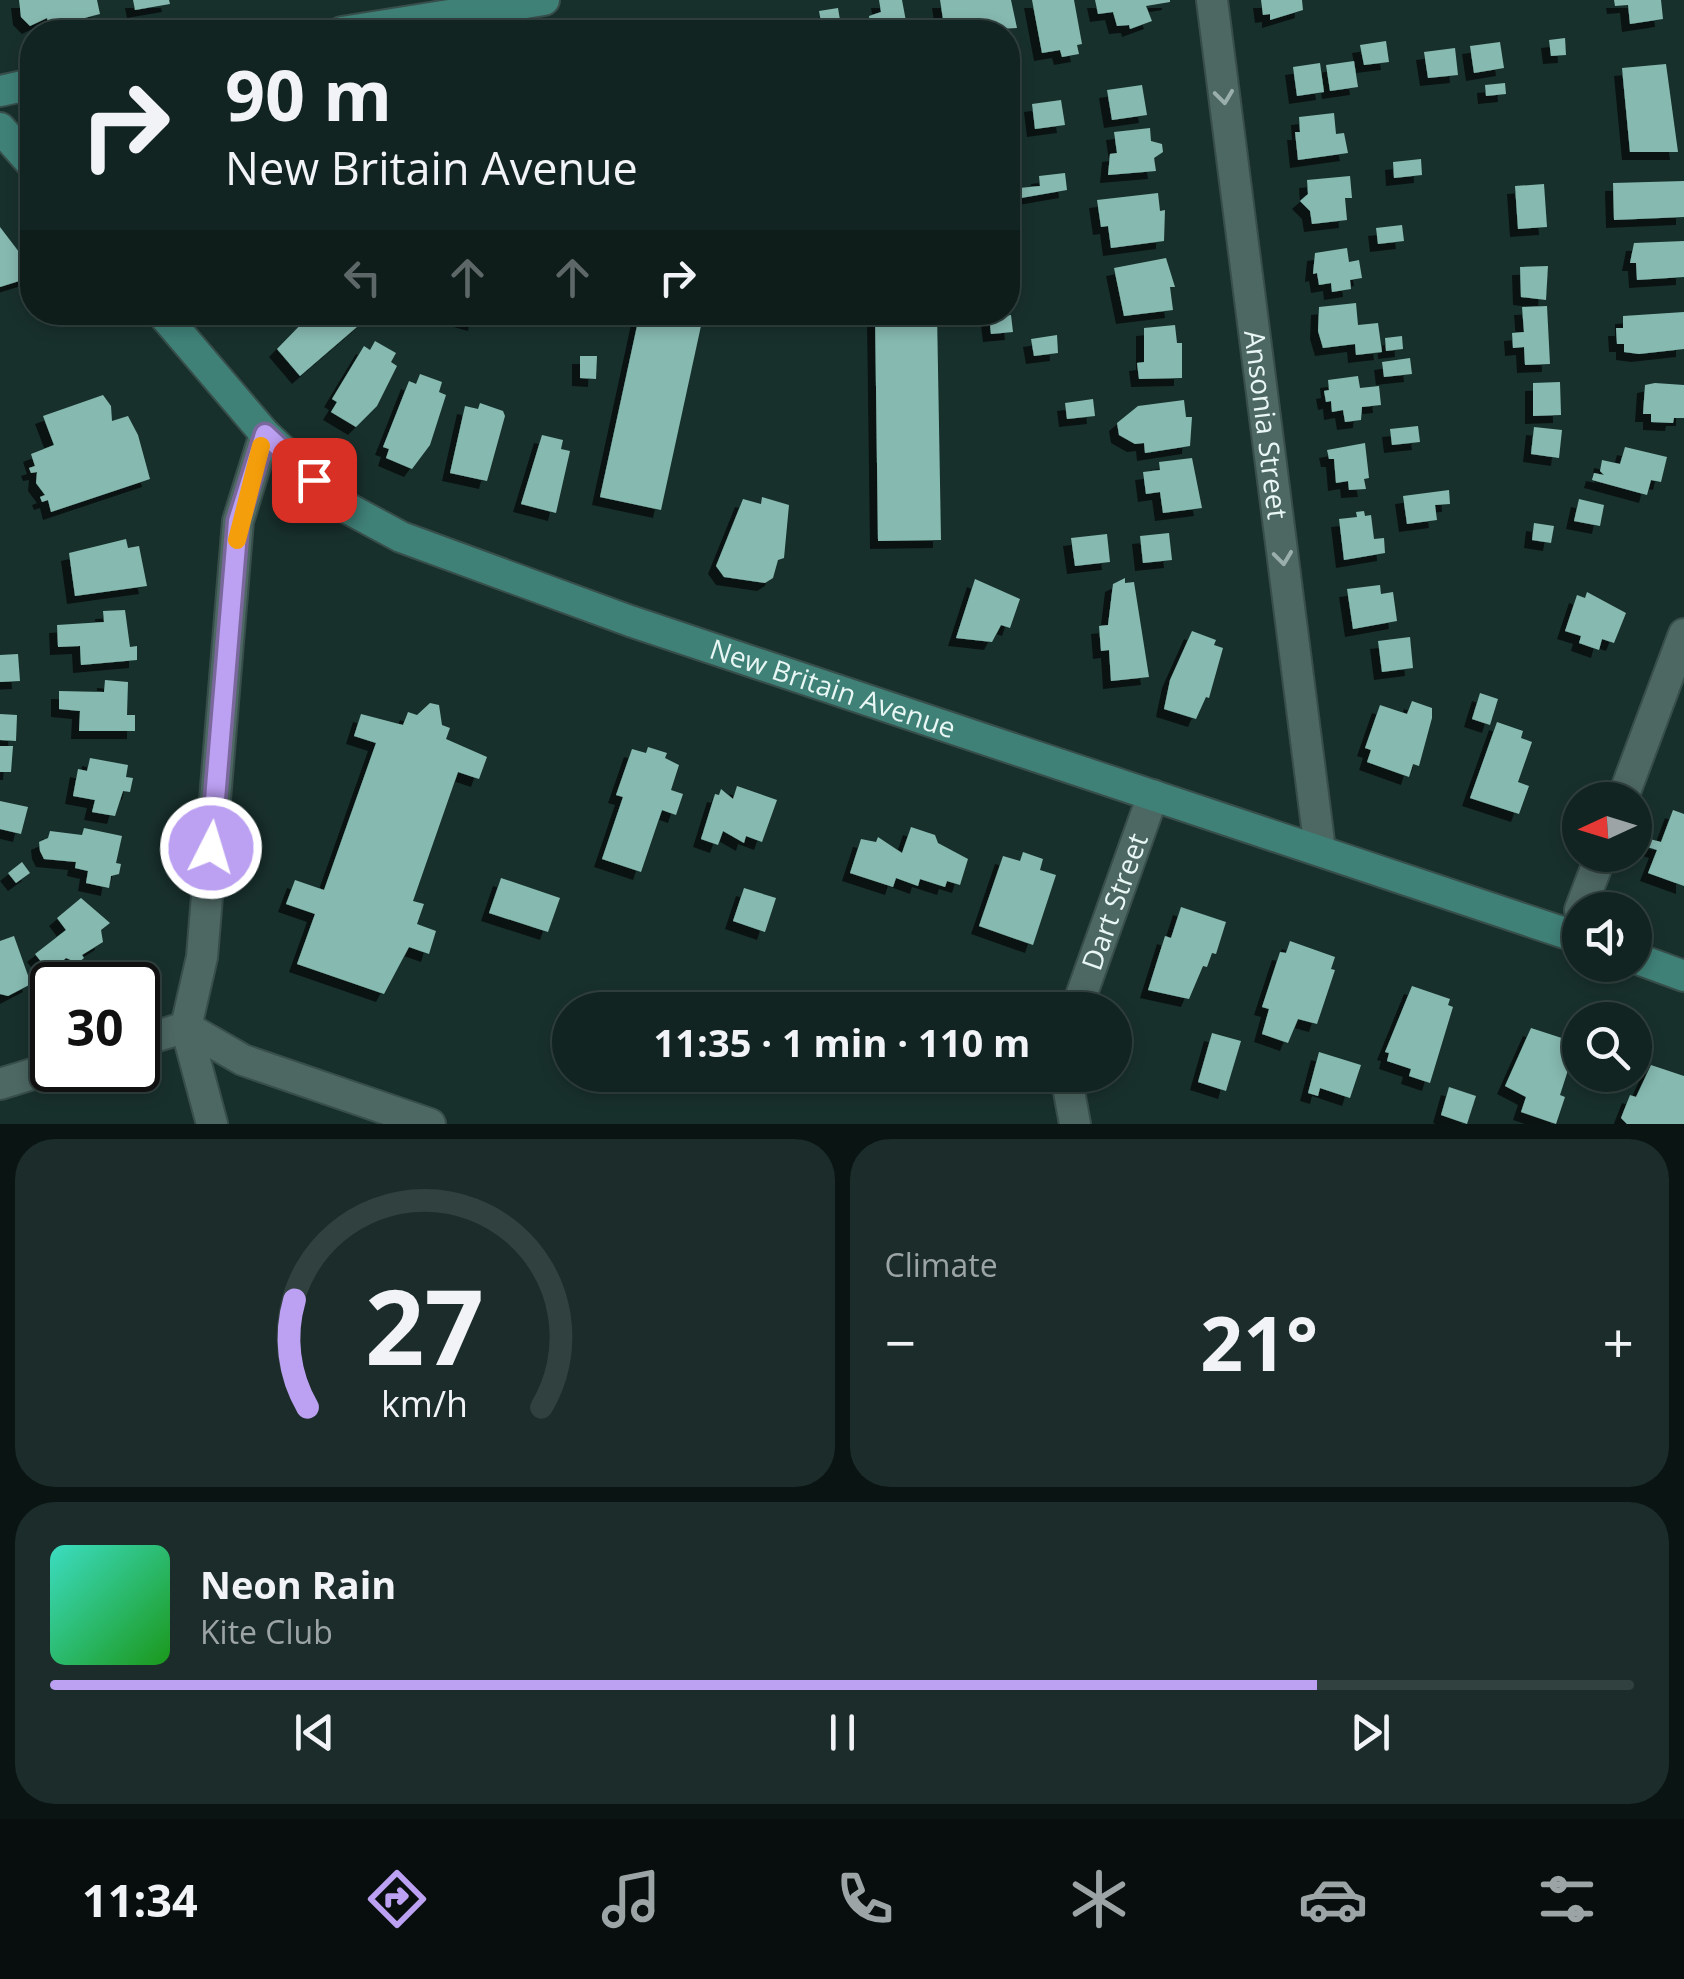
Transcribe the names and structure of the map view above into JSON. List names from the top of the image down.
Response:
{
  "streets": {
    "main road": ["New Britain Avenue"],
    "street": ["Ansonia Street", "Dart Street"]
  },
  "crossings": [
    ["Ansonia Street", "New Britain Avenue"],
    ["New Britain Avenue", "Dart Street"]
  ],
  "one_way": ["Ansonia Street"],
  "north": "left",
  "page": {
    "turn": ["90 m", "New Britain Avenue"],
    "limit": "30",
    "trip": "11:35 · 1 min · 110 m",
    "tile": "Climate",
    "heat": ["−", "21°", "+"],
    "song": ["Neon Rain", "Kite Club"],
    "tabs": "11:34",
    "gauge": ["27", "km/h"]
  }
}
